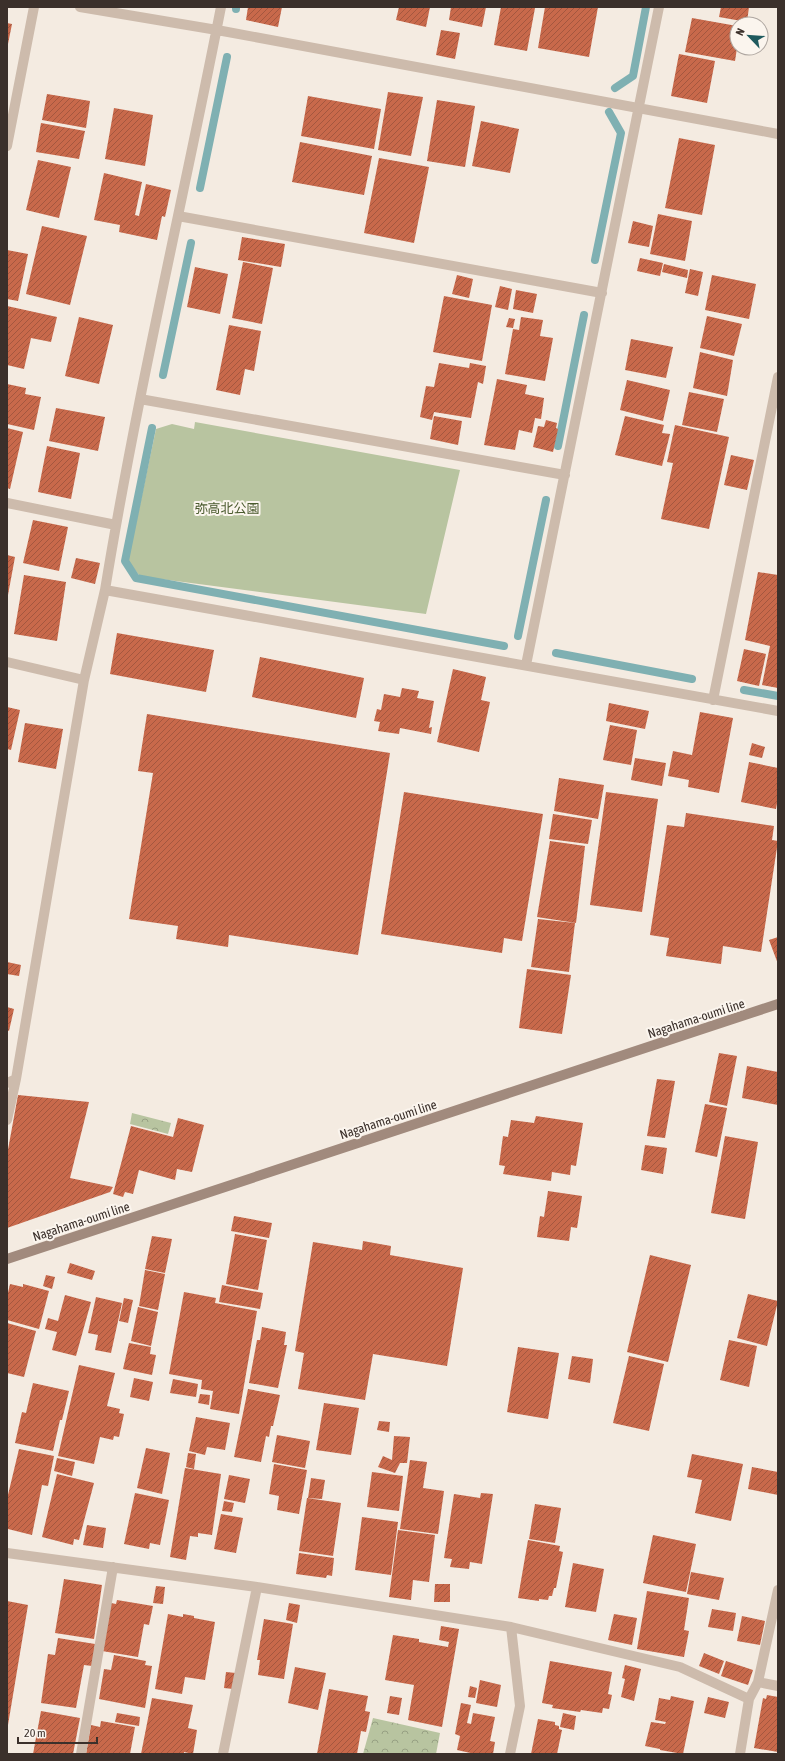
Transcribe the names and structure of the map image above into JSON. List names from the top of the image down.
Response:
{
  "streets": {
    "main road": ["Nagahama-oumi line"]
  },
  "parks": ["弥高北公園"],
  "scale_bar": "20 m",
  "north": "top left"
}
